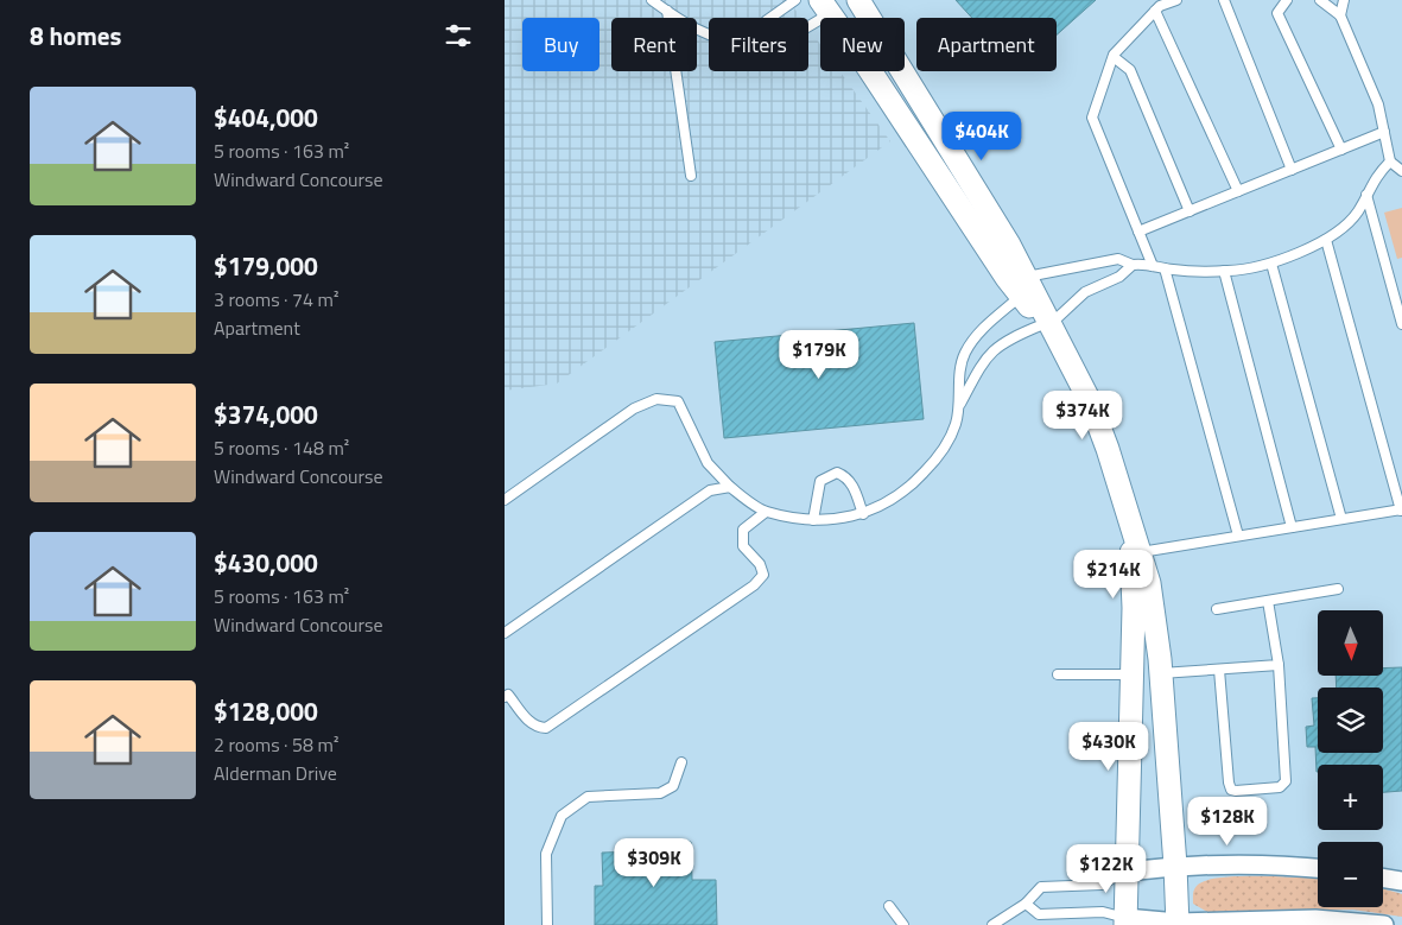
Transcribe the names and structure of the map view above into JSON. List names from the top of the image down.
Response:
{
  "north": "bottom",
  "page": {
    "heading": "8 homes",
    "chip": [
      "Buy",
      "Rent",
      "Filters",
      "New",
      "Apartment"
    ],
    "list": [
      {
        "name": "$404,000",
        "note": "5 rooms · 163 m² · Windward Concourse"
      },
      {
        "name": "$179,000",
        "note": "3 rooms · 74 m² · Apartment"
      },
      {
        "name": "$374,000",
        "note": "5 rooms · 148 m² · Windward Concourse"
      },
      {
        "name": "$430,000",
        "note": "5 rooms · 163 m² · Windward Concourse"
      },
      {
        "name": "$128,000",
        "note": "2 rooms · 58 m² · Alderman Drive"
      }
    ],
    "price": [
      "$404K",
      "$179K",
      "$374K",
      "$214K",
      "$430K",
      "$128K",
      "$309K",
      "$122K"
    ],
    "map_buttons": ["+", "−"]
  }
}
